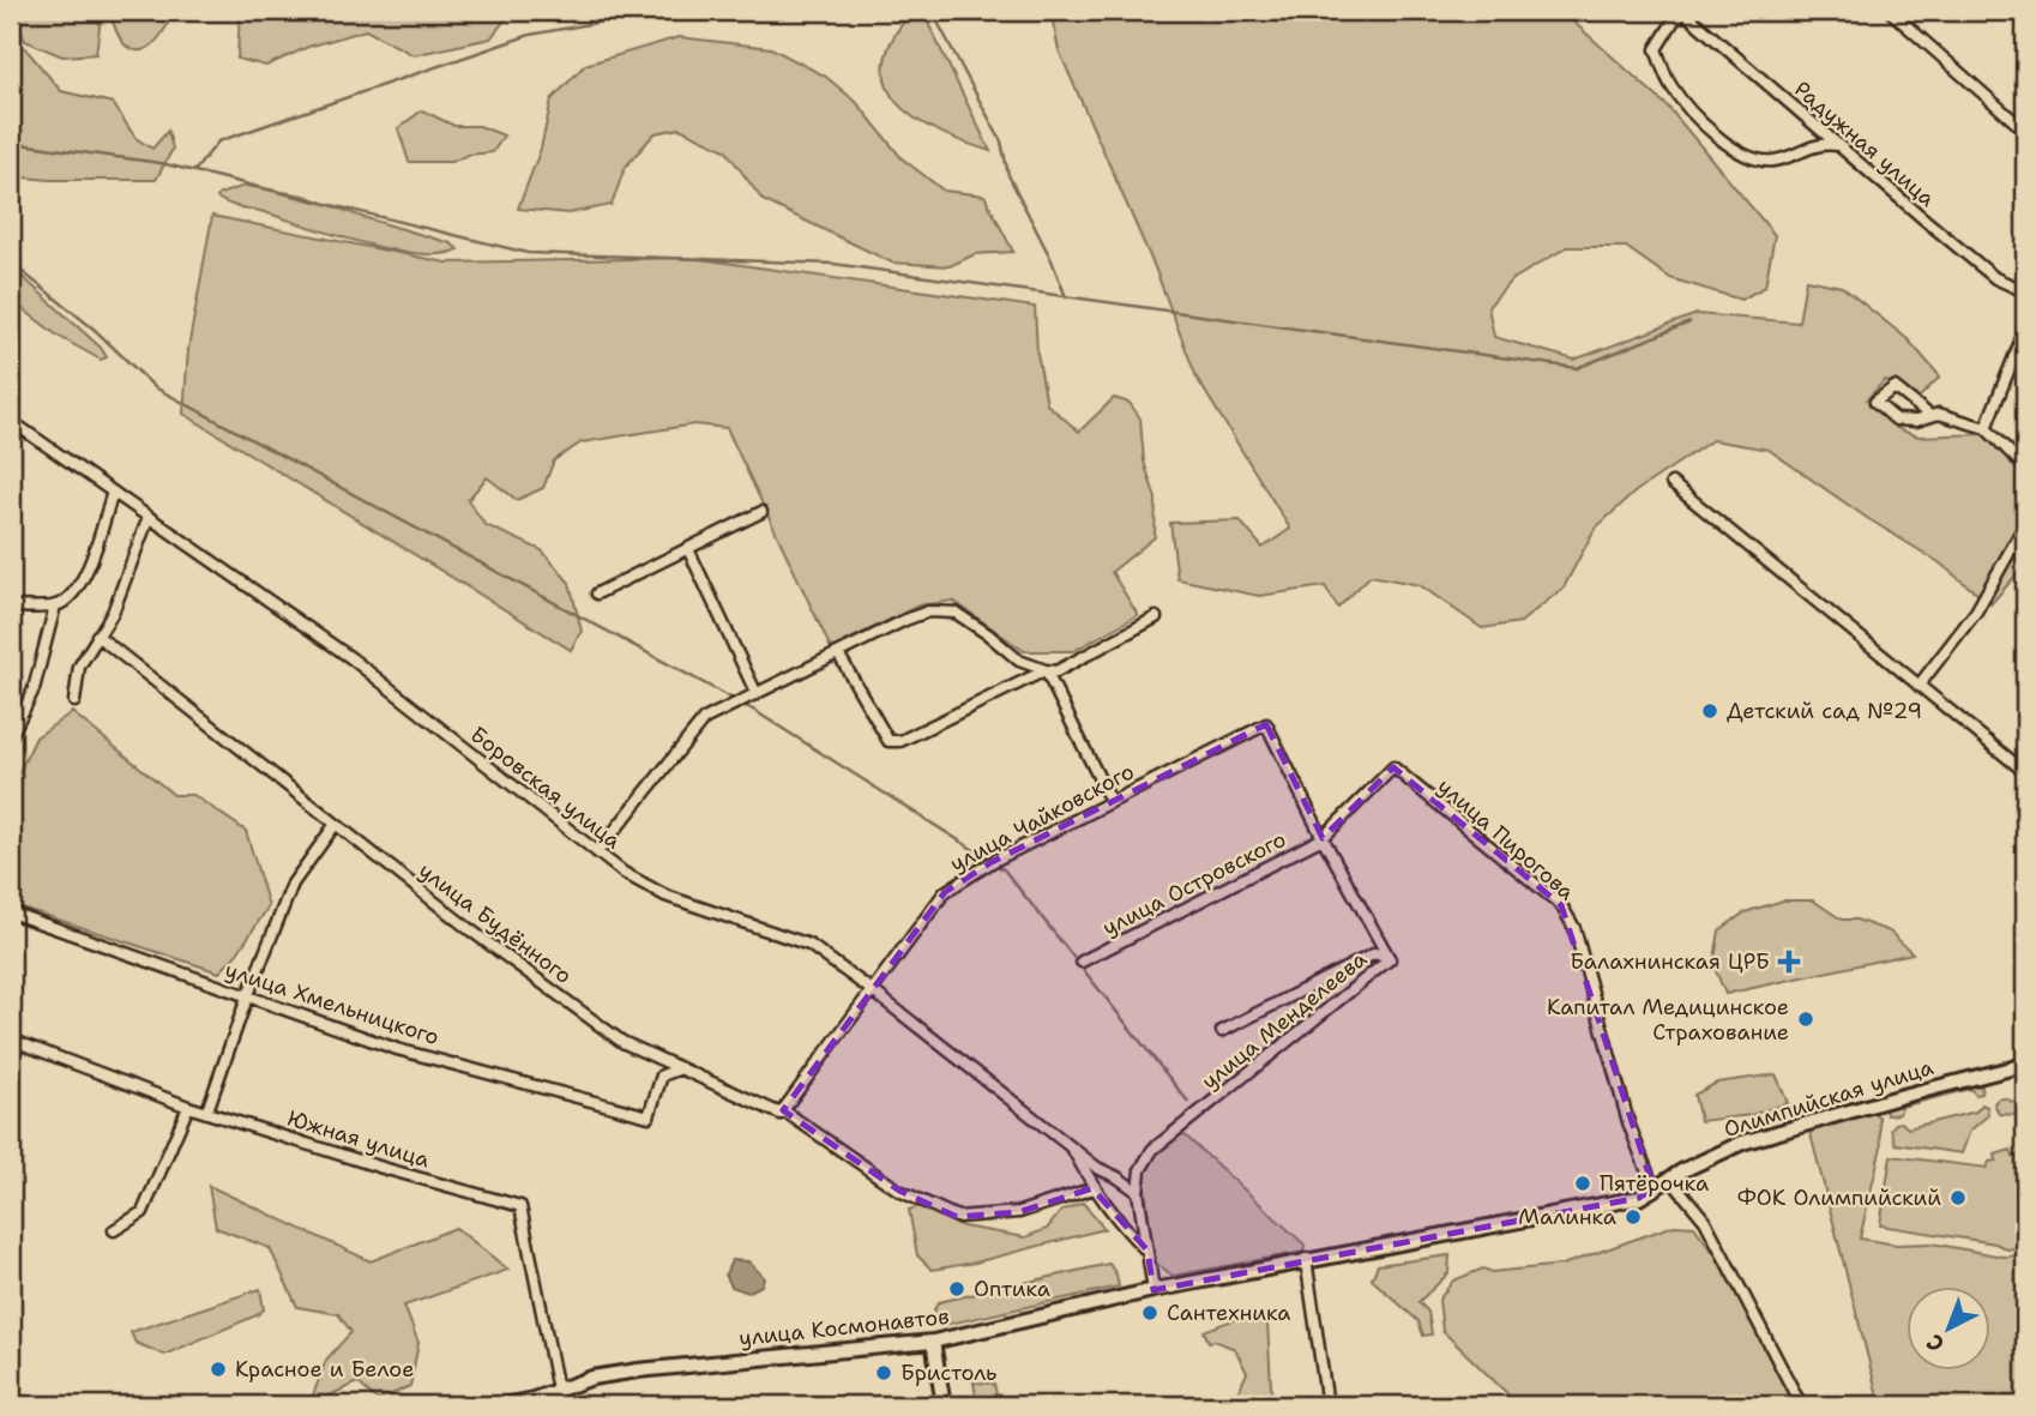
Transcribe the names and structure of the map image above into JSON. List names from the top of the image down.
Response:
{
  "streets": {
    "street": [
      "Радужная улица",
      "Боровская улица",
      "улица Чайковского",
      "улица Пирогова",
      "улица Островского",
      "улица Будённого",
      "улица Хмельницкого",
      "улица Менделеева",
      "Олимпийская улица",
      "Южная улица",
      "улица Космонавтов"
    ]
  },
  "crossings": [
    ["Боровская улица", "улица Чайковского"],
    ["Боровская улица", "улица Будённого"],
    ["улица Чайковского", "улица Пирогова"],
    ["улица Чайковского", "улица Островского"],
    ["улица Чайковского", "улица Будённого"],
    ["улица Пирогова", "улица Островского"],
    ["улица Пирогова", "Олимпийская улица"],
    ["улица Будённого", "улица Хмельницкого"],
    ["Олимпийская улица", "улица Космонавтов"],
    ["Южная улица", "улица Космонавтов"]
  ],
  "places": {
    "other": [
      "Детский сад №29",
      "Капитал Медицинское Страхование",
      "Пятёрочка",
      "ФОК Олимпийский",
      "Малинка",
      "Оптика",
      "Сантехника",
      "Красное и Белое",
      "Бристоль"
    ],
    "health": ["Балахнинская ЦРБ"]
  },
  "north": "bottom left"
}
